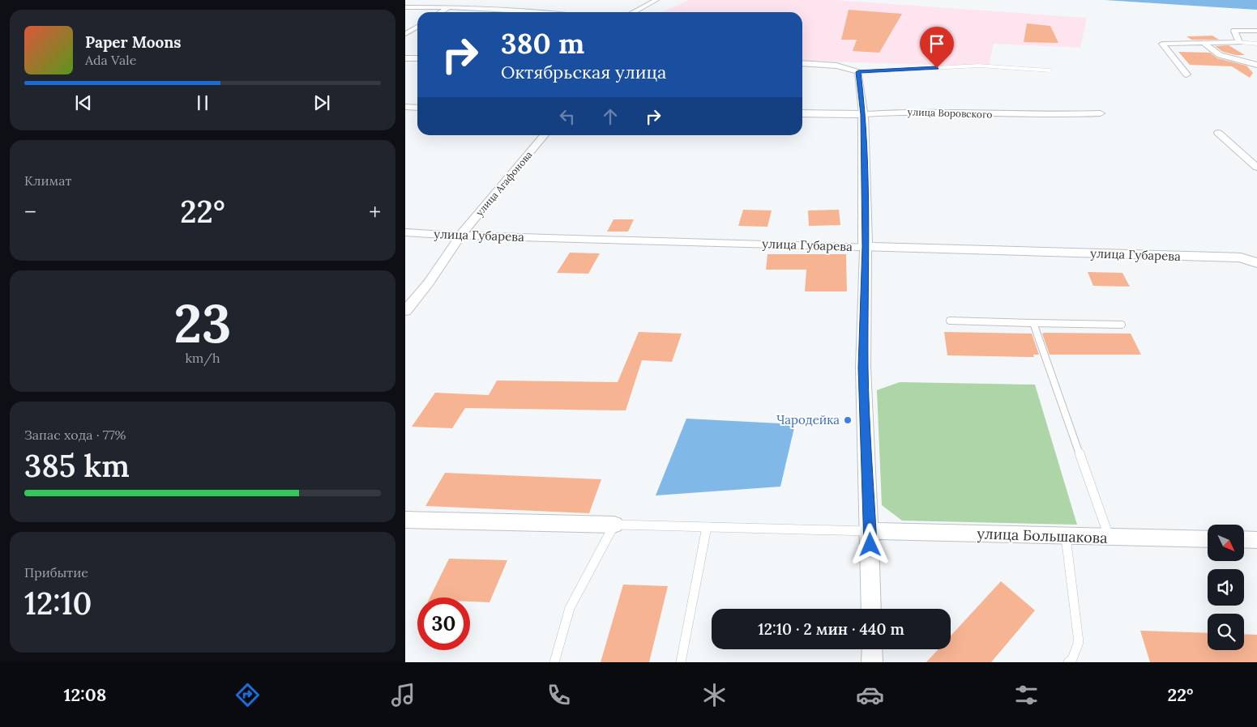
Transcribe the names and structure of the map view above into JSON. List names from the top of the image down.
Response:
{
  "streets": {
    "street": [
      "улица Воровского",
      "улица Агафонова",
      "улица Губарева",
      "улица Большакова"
    ]
  },
  "crossings": [
    ["улица Агафонова", "улица Губарева"]
  ],
  "places": ["Чародейка"],
  "north": "bottom right",
  "page": {
    "turn": ["380 m", "Октябрьская улица"],
    "song": ["Paper Moons", "Ada Vale"],
    "tile": [
      "Климат",
      ["23", "km/h"],
      ["Запас хода · 77%", "385 km"],
      ["Прибытие", "12:10"]
    ],
    "heat": ["−", "22°", "+"],
    "limit": "30",
    "trip": "12:10 · 2 мин · 440 m",
    "tabs": ["12:08", "22°"]
  }
}
